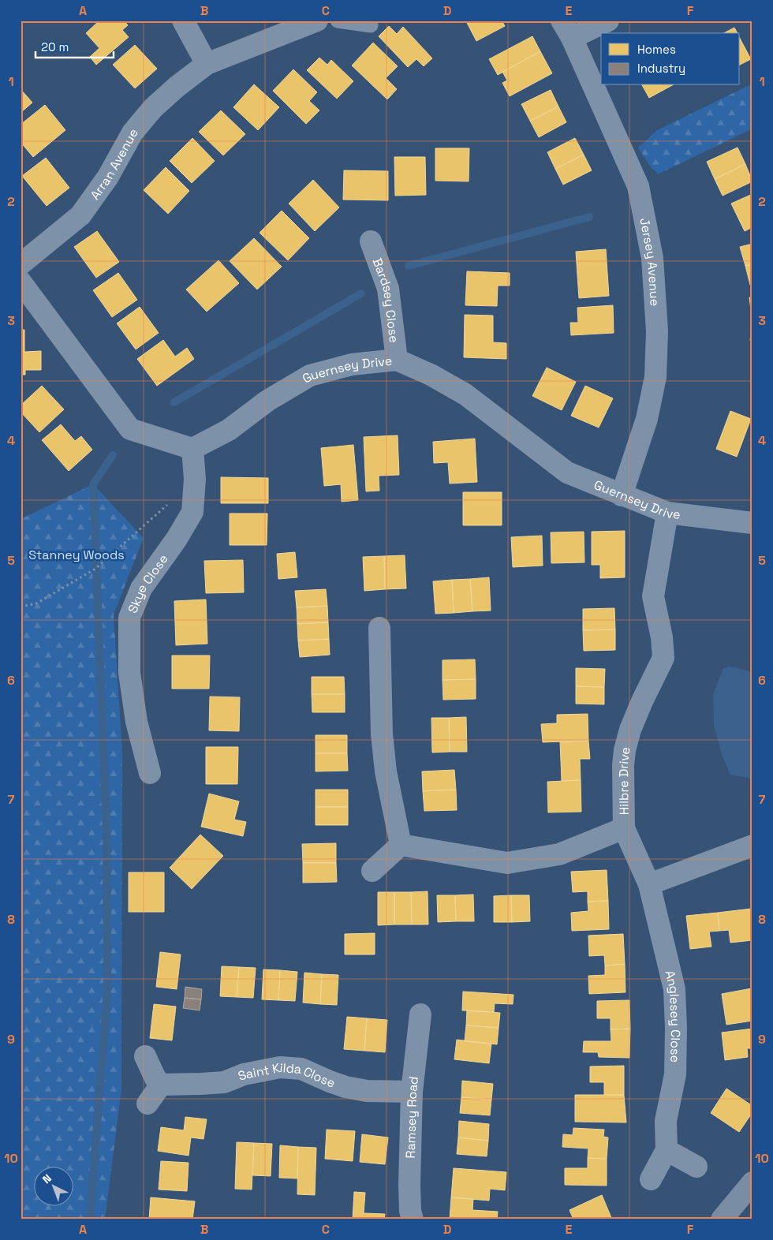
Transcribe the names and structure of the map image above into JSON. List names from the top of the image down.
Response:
{
  "streets": {
    "street": [
      "Arran Avenue",
      "Jersey Avenue",
      "Bardsey Close",
      "Guernsey Drive",
      "Skye Close",
      "Hilbre Drive",
      "Anglesey Close",
      "Saint Kilda Close",
      "Ramsey Road"
    ]
  },
  "crossings": [
    ["Jersey Avenue", "Guernsey Drive"],
    ["Bardsey Close", "Guernsey Drive"],
    ["Guernsey Drive", "Skye Close"],
    ["Guernsey Drive", "Hilbre Drive"],
    ["Hilbre Drive", "Anglesey Close"],
    ["Saint Kilda Close", "Ramsey Road"]
  ],
  "parks": ["Stanney Woods"],
  "legend": ["Homes", "Industry"],
  "scale_bar": "20 m",
  "north": "top left",
  "grid": {
    "columns": [
      "A",
      "B",
      "C",
      "D",
      "E",
      "F"
    ],
    "rows": [
      "1",
      "2",
      "3",
      "4",
      "5",
      "6",
      "7",
      "8",
      "9",
      "10"
    ]
  }
}
